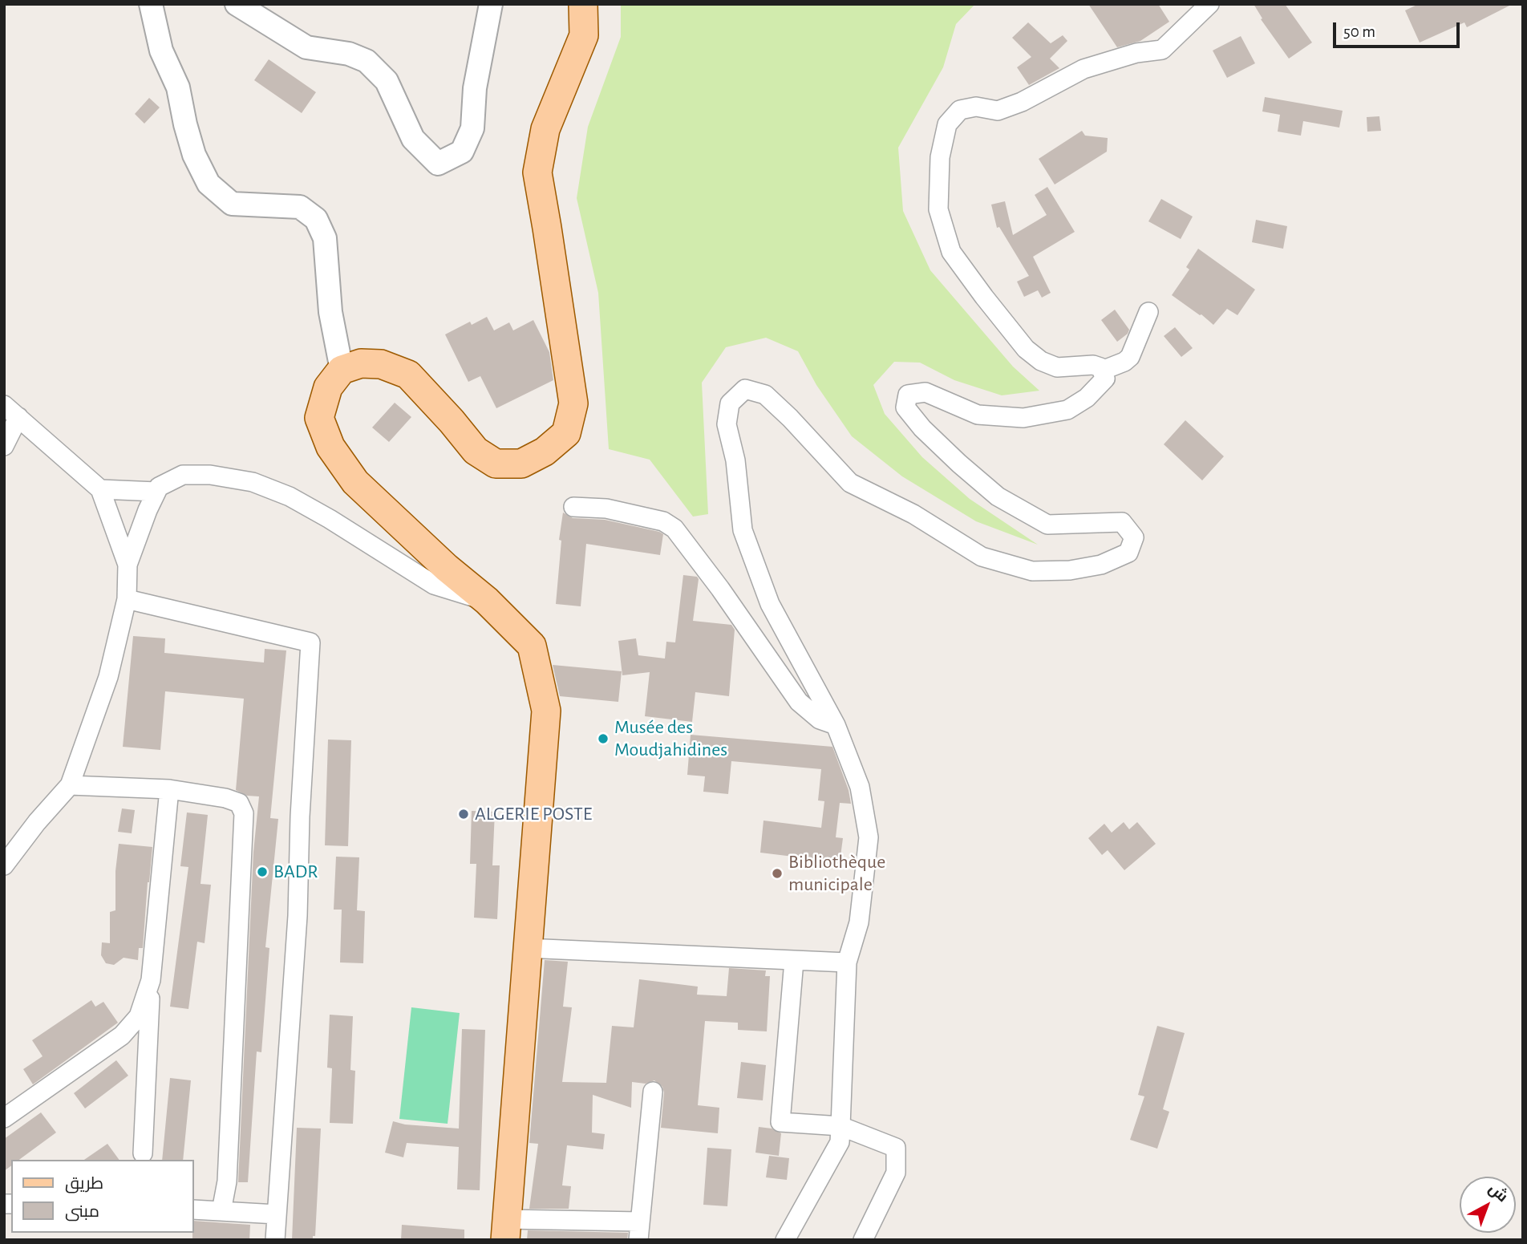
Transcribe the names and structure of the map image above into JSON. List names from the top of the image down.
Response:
{
  "places": [
    "Musée des Moudjahidines",
    "ALGERIE POSTE",
    "BADR",
    "Bibliothèque municipale"
  ],
  "legend": ["طريق", "مبنى"],
  "scale_bar": "50 m",
  "north": "top right"
}
